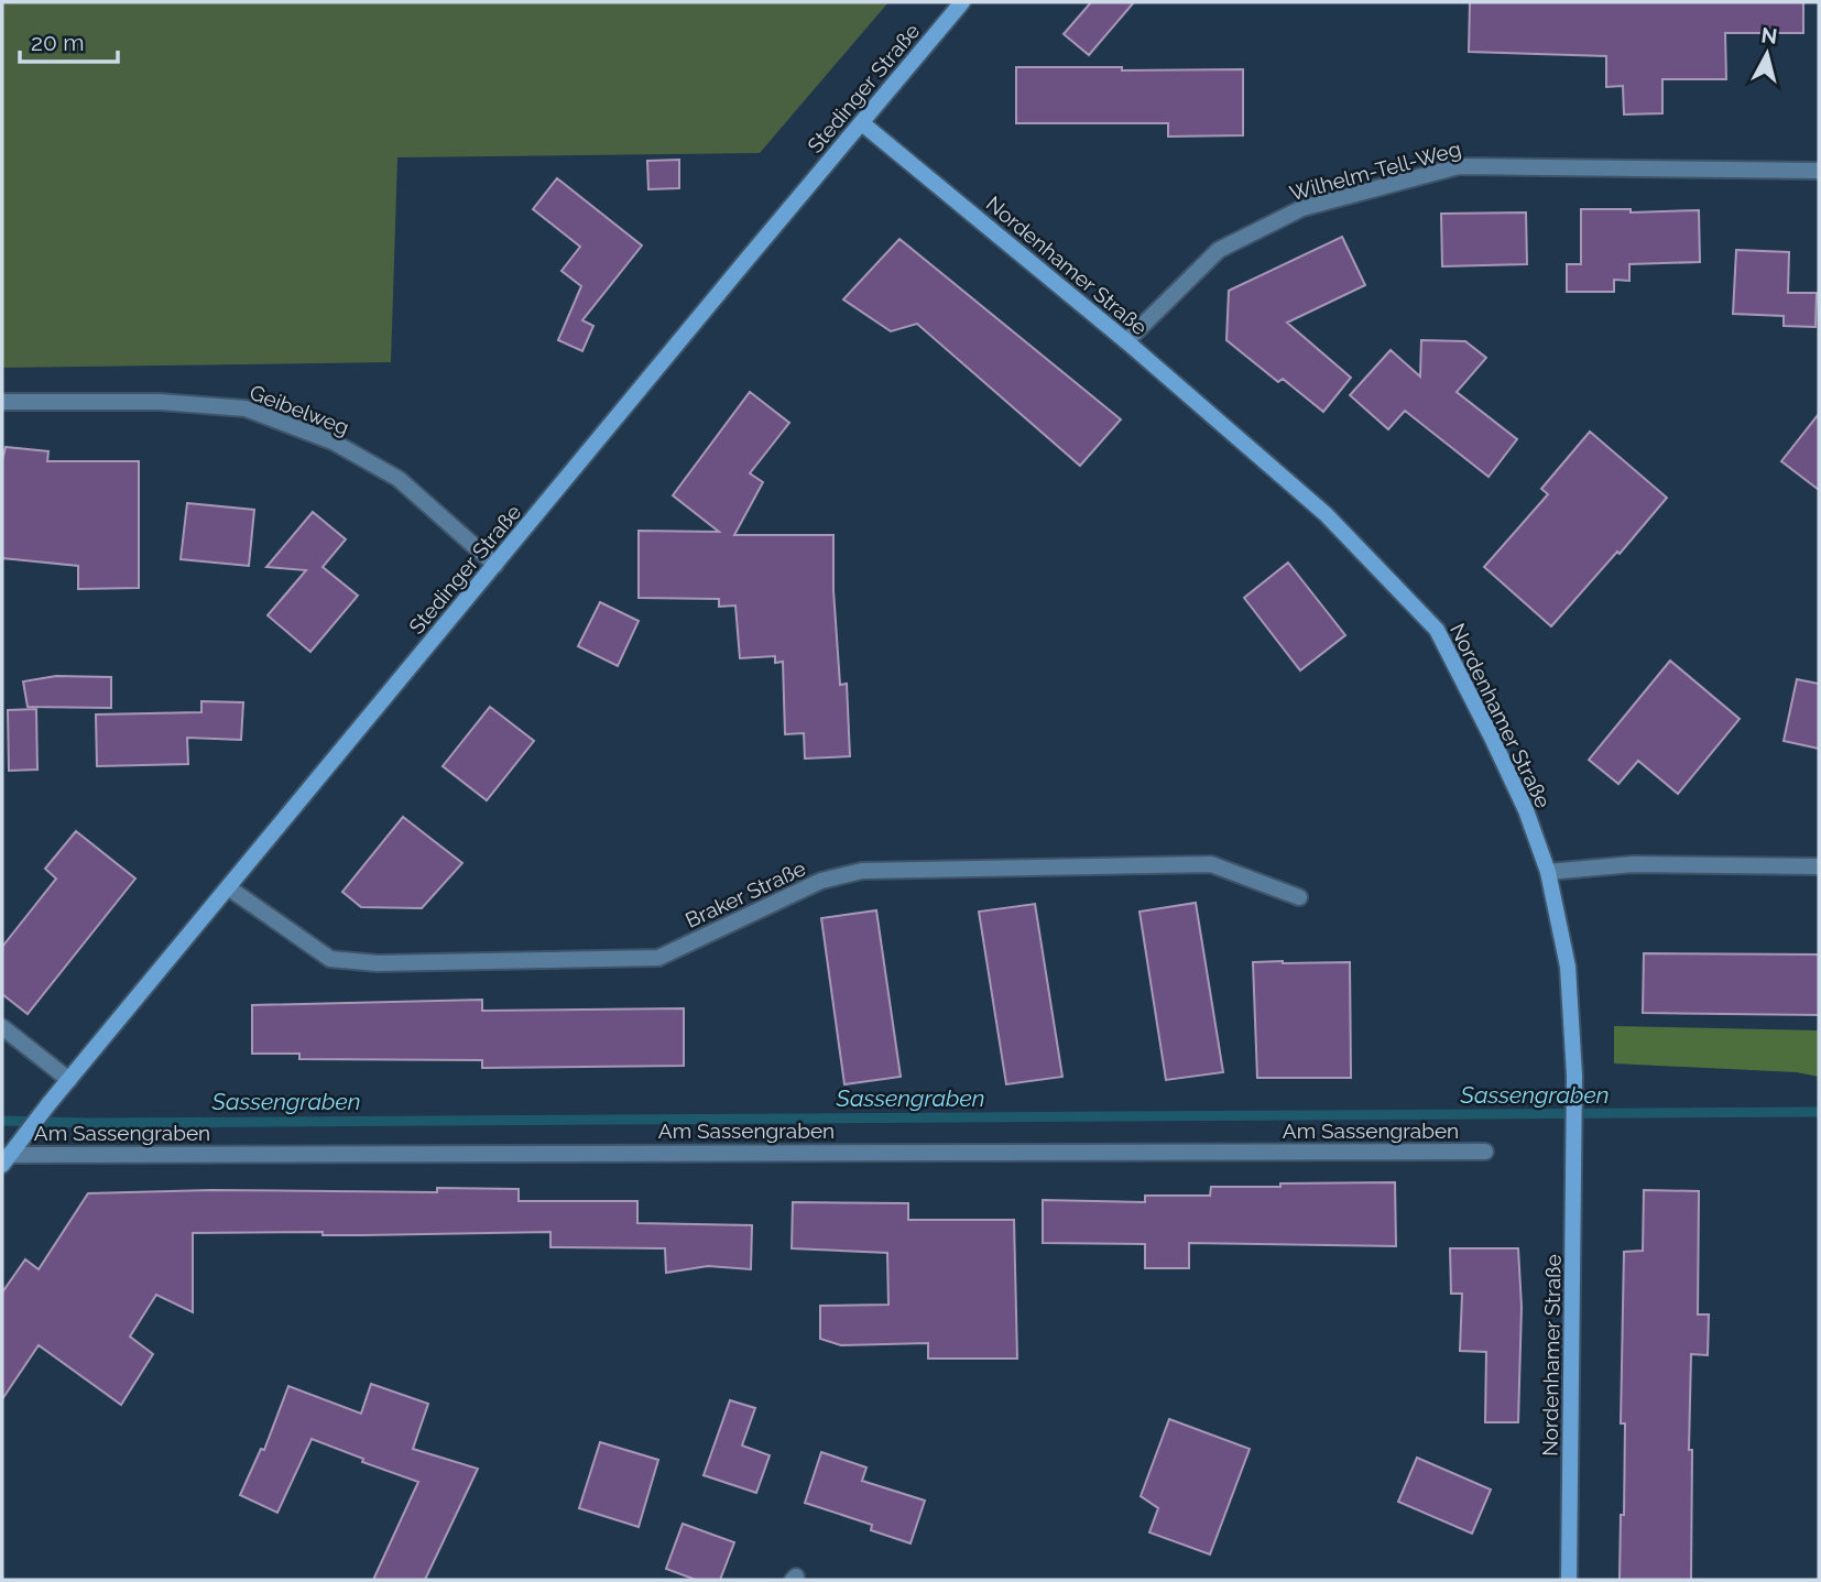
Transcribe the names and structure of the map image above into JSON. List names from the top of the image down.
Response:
{
  "streets": {
    "street": [
      "Stedinger Straße",
      "Wilhelm-Tell-Weg",
      "Nordenhamer Straße",
      "Geibelweg",
      "Braker Straße",
      "Am Sassengraben"
    ]
  },
  "crossings": [
    ["Stedinger Straße", "Nordenhamer Straße"],
    ["Stedinger Straße", "Geibelweg"],
    ["Stedinger Straße", "Braker Straße"],
    ["Stedinger Straße", "Am Sassengraben"],
    ["Wilhelm-Tell-Weg", "Nordenhamer Straße"]
  ],
  "water": ["Sassengraben"],
  "scale_bar": "20 m",
  "north": "top"
}
